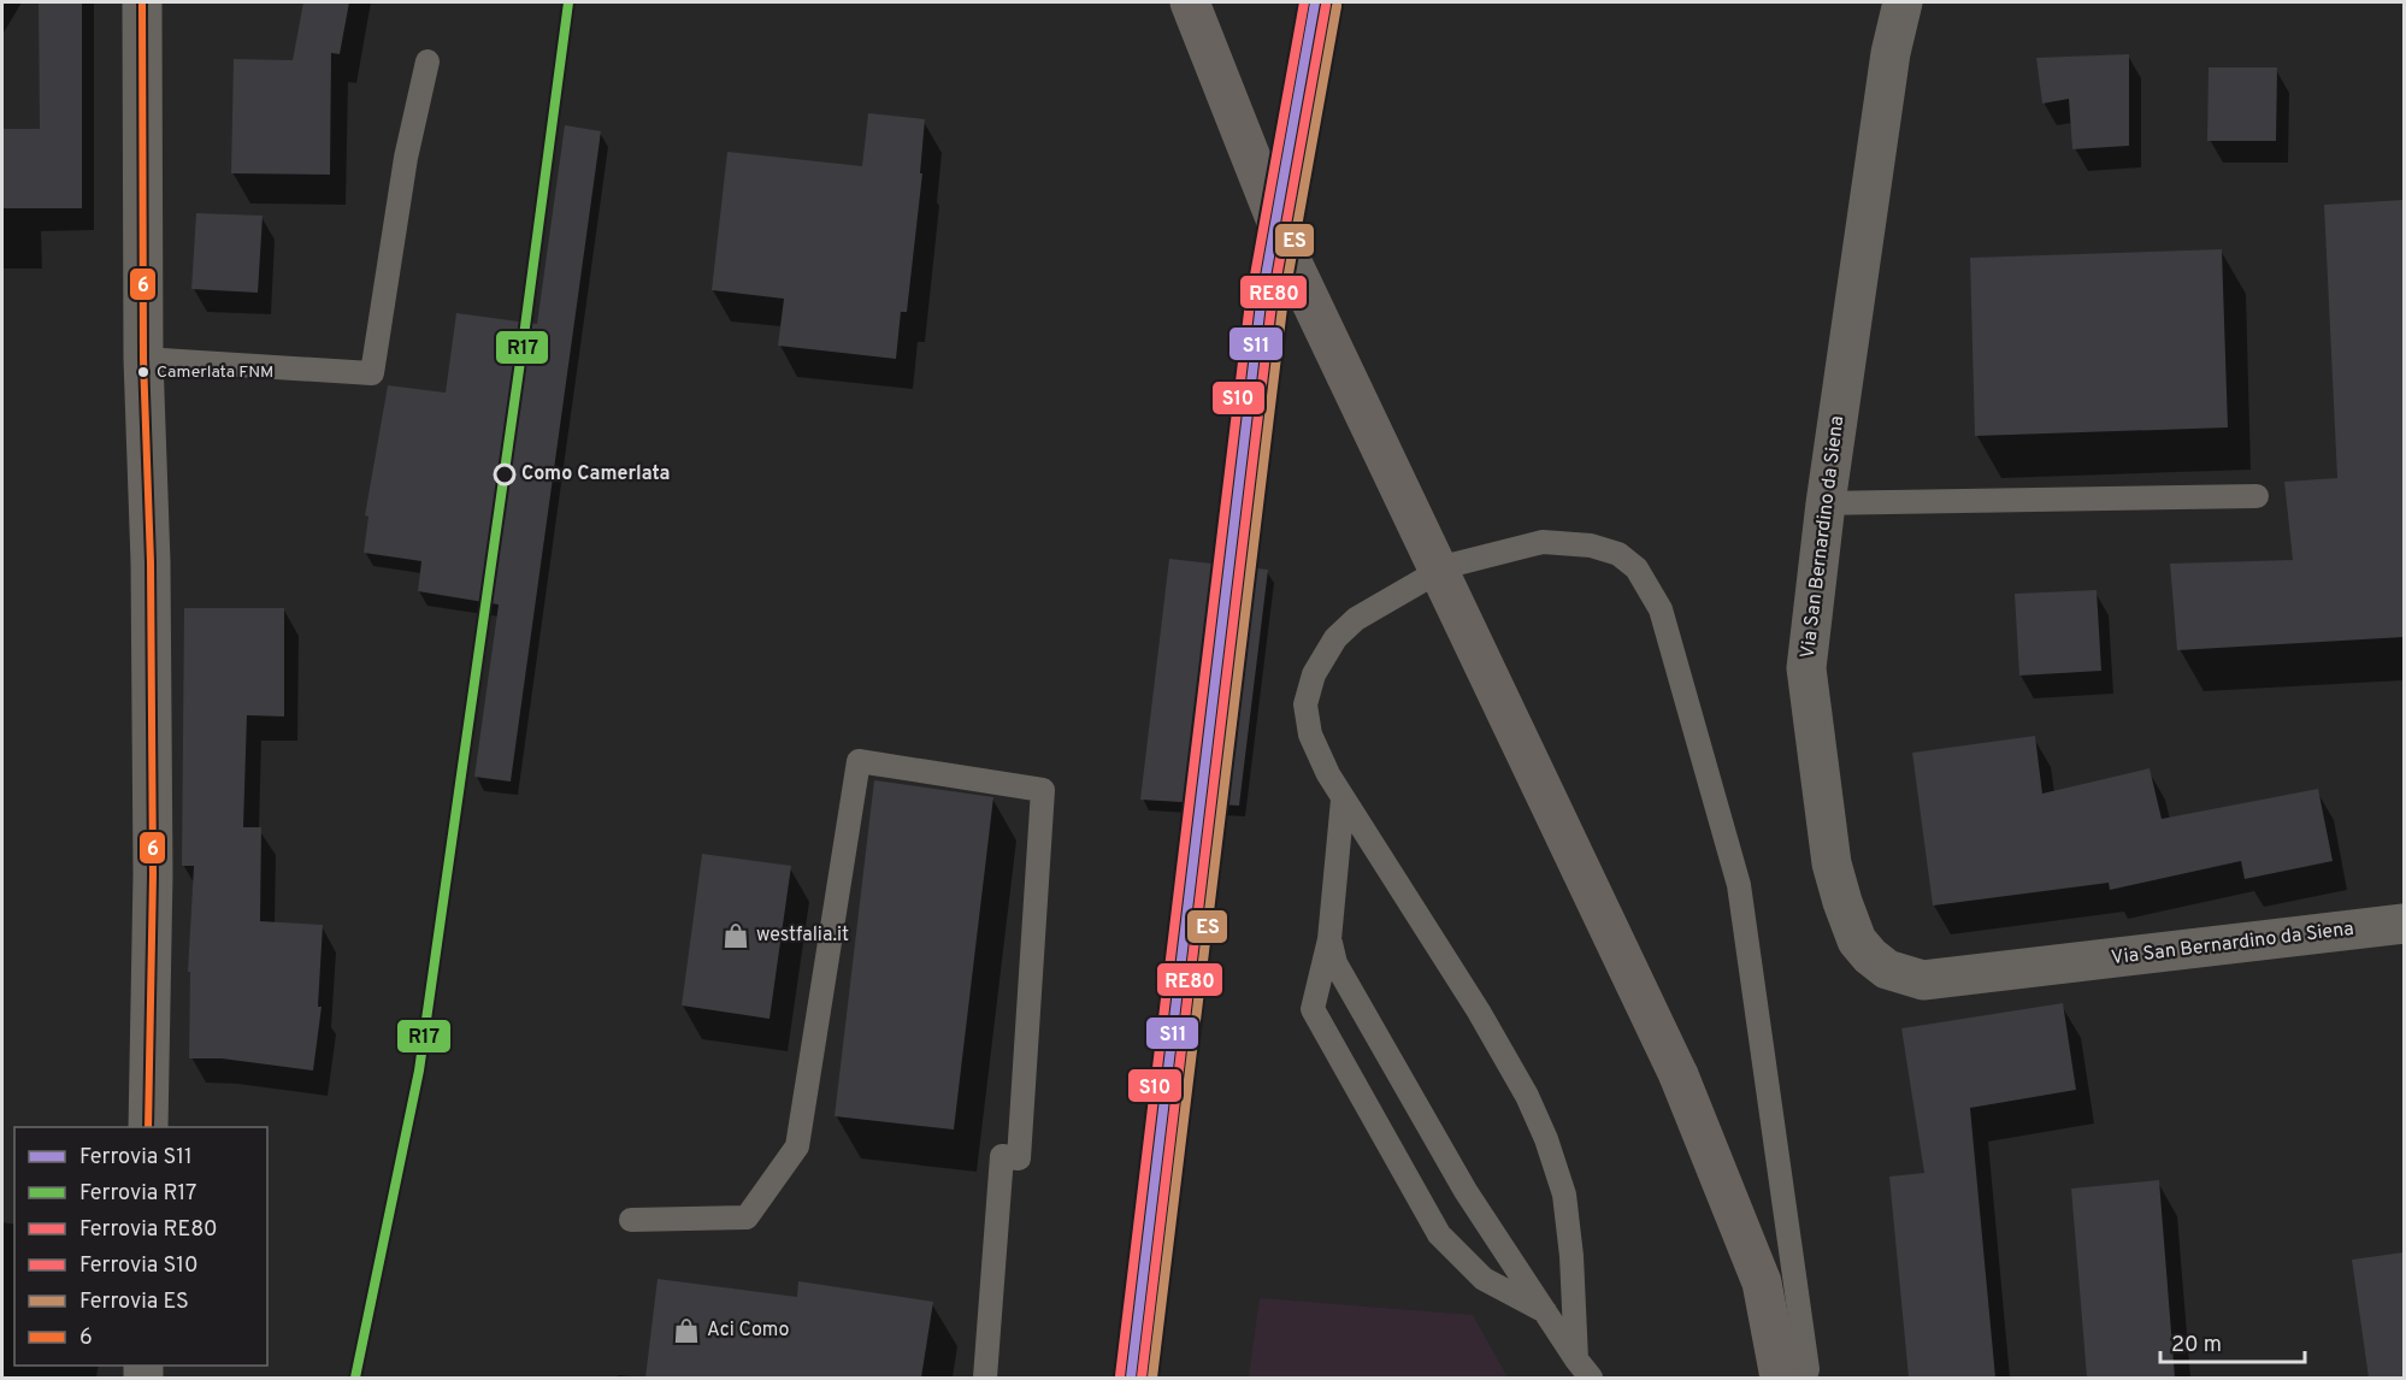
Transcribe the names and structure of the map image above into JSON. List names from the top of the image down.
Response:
{
  "streets": {
    "street": ["Via San Bernardino da Siena"]
  },
  "places": {
    "other": ["Camerlata FNM", "Como Camerlata"],
    "shop": ["westfalia.it", "Aci Como"]
  },
  "lines": [
    "rail line S11",
    "rail line R17",
    "rail line S10",
    "transit line 6",
    "rail line RE80",
    "rail line ES"
  ],
  "legend": [
    "Ferrovia S11",
    "Ferrovia R17",
    "Ferrovia RE80",
    "Ferrovia S10",
    "Ferrovia ES",
    "6"
  ],
  "scale_bar": "20 m"
}
